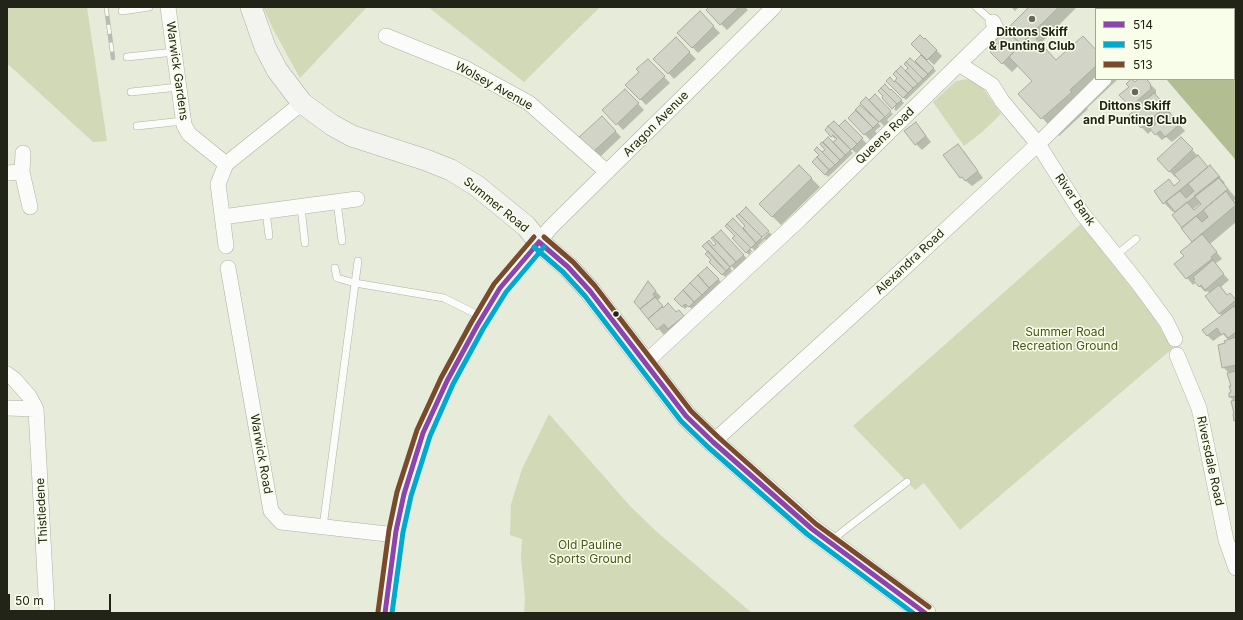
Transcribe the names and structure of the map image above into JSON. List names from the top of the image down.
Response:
{
  "streets": {
    "street": [
      "Warwick Gardens",
      "Wolsey Avenue",
      "Aragon Avenue",
      "Queens Road",
      "River Bank",
      "Summer Road",
      "Alexandra Road",
      "Warwick Road",
      "Riversdale Road",
      "Thistledene"
    ]
  },
  "crossings": [
    ["Wolsey Avenue", "Aragon Avenue"],
    ["Aragon Avenue", "Summer Road"],
    ["Aragon Avenue", "Warwick Road"],
    ["Queens Road", "River Bank"],
    ["Queens Road", "Summer Road"],
    ["River Bank", "Alexandra Road"],
    ["Summer Road", "Alexandra Road"]
  ],
  "parks": ["Summer Road Recreation Ground", "Old Pauline Sports Ground"],
  "places": ["Dittons Skiff & Punting Club", "Dittons Skiff and Punting CLub"],
  "lines": ["transit line 513", "transit line 514", "transit line 515"],
  "legend": ["514", "515", "513"],
  "scale_bar": "50 m"
}
